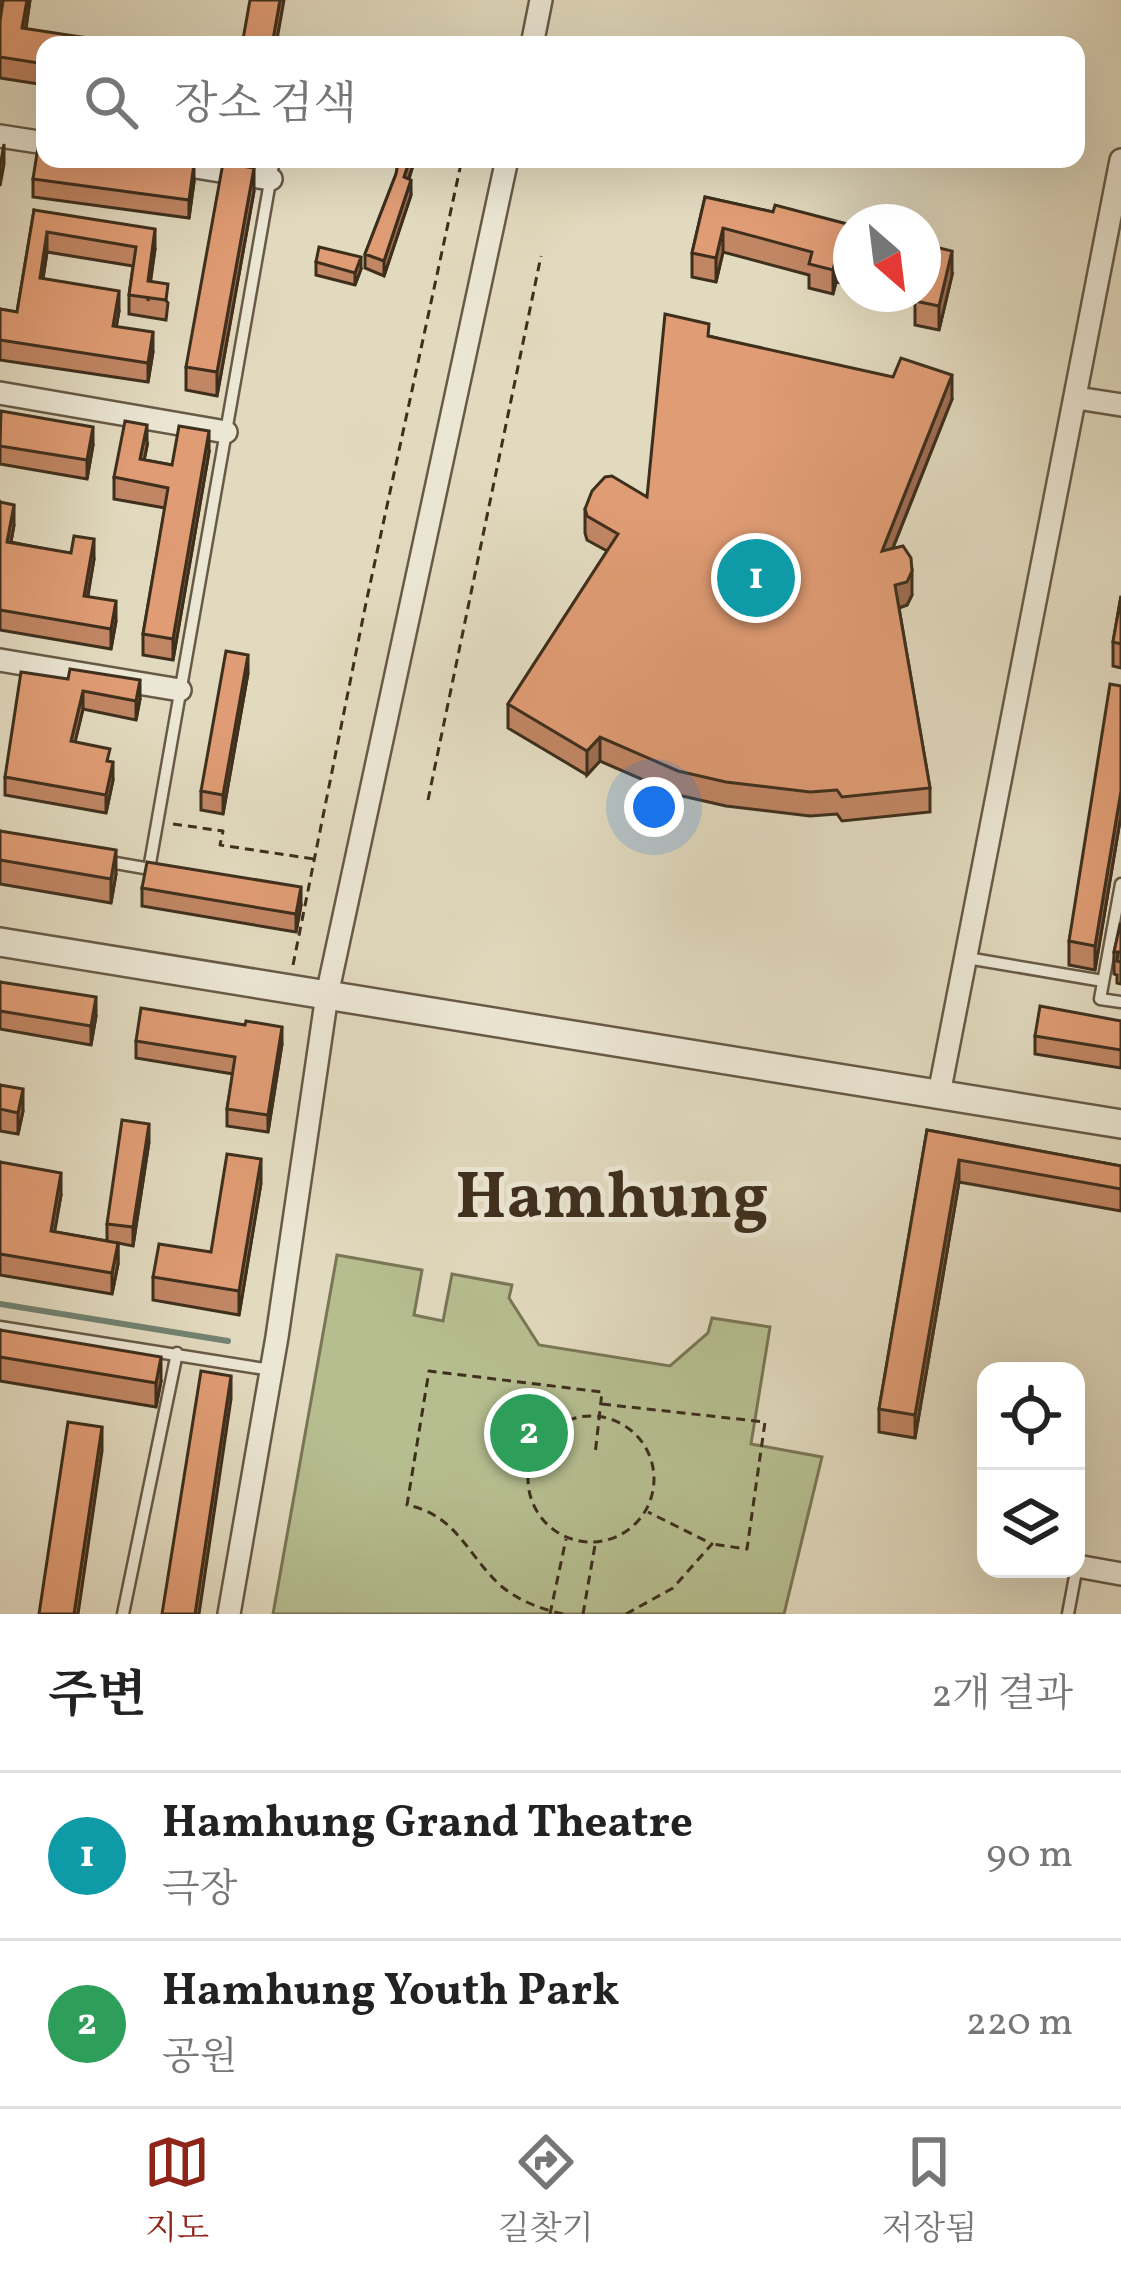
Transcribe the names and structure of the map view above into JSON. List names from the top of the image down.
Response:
{
  "districts": ["Hamhung"],
  "north": "bottom right",
  "page": {
    "search": "장소 검색",
    "pins": ["1", "2"],
    "heading": ["주변", "2개 결과"],
    "list": [
      {
        "mark": "1",
        "name": "Hamhung Grand Theatre",
        "note": "극장",
        "value": "90 m"
      },
      {
        "mark": "2",
        "name": "Hamhung Youth Park",
        "note": "공원",
        "value": "220 m"
      }
    ],
    "nav": ["지도", "길찾기", "저장됨"]
  }
}
